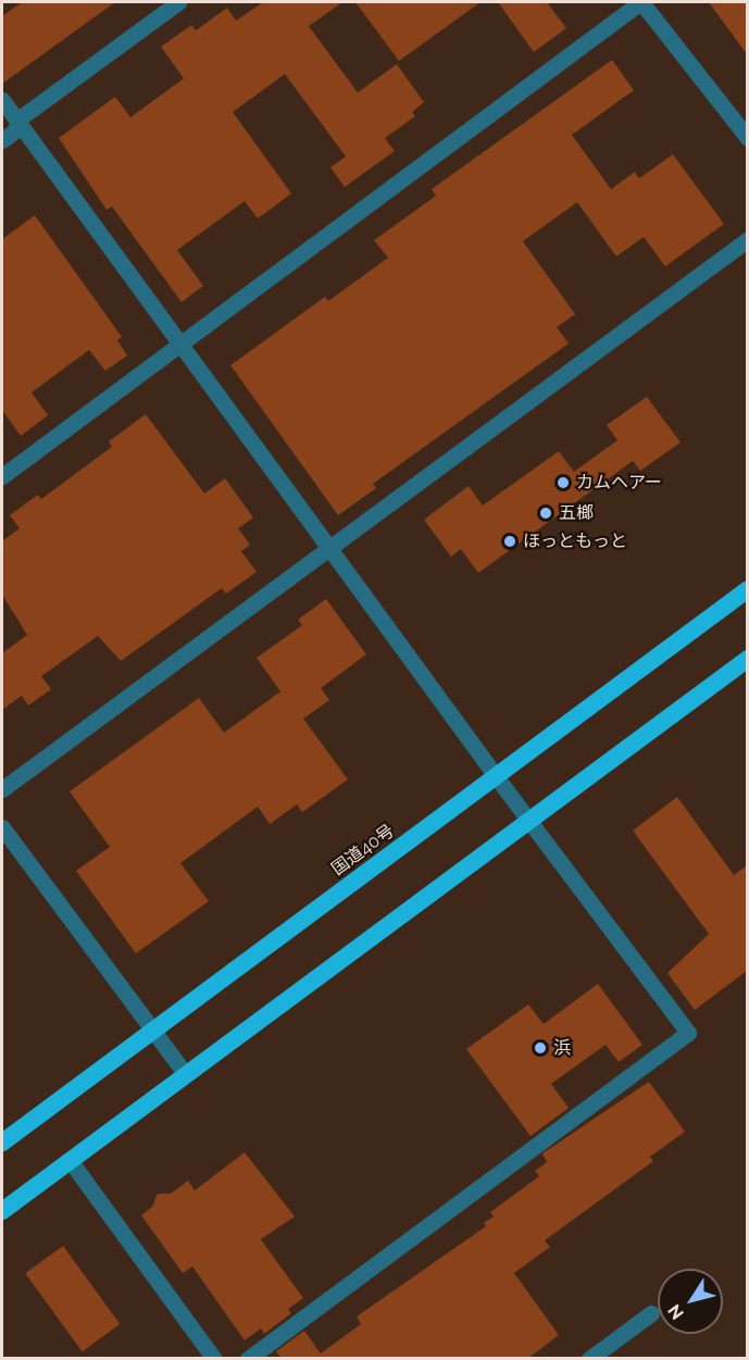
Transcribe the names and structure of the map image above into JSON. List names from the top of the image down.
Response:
{
  "streets": {
    "highway": ["国道40号"]
  },
  "places": [
    "カムヘアー",
    "五榔",
    "ほっともっと",
    "浜"
  ],
  "north": "bottom left"
}
